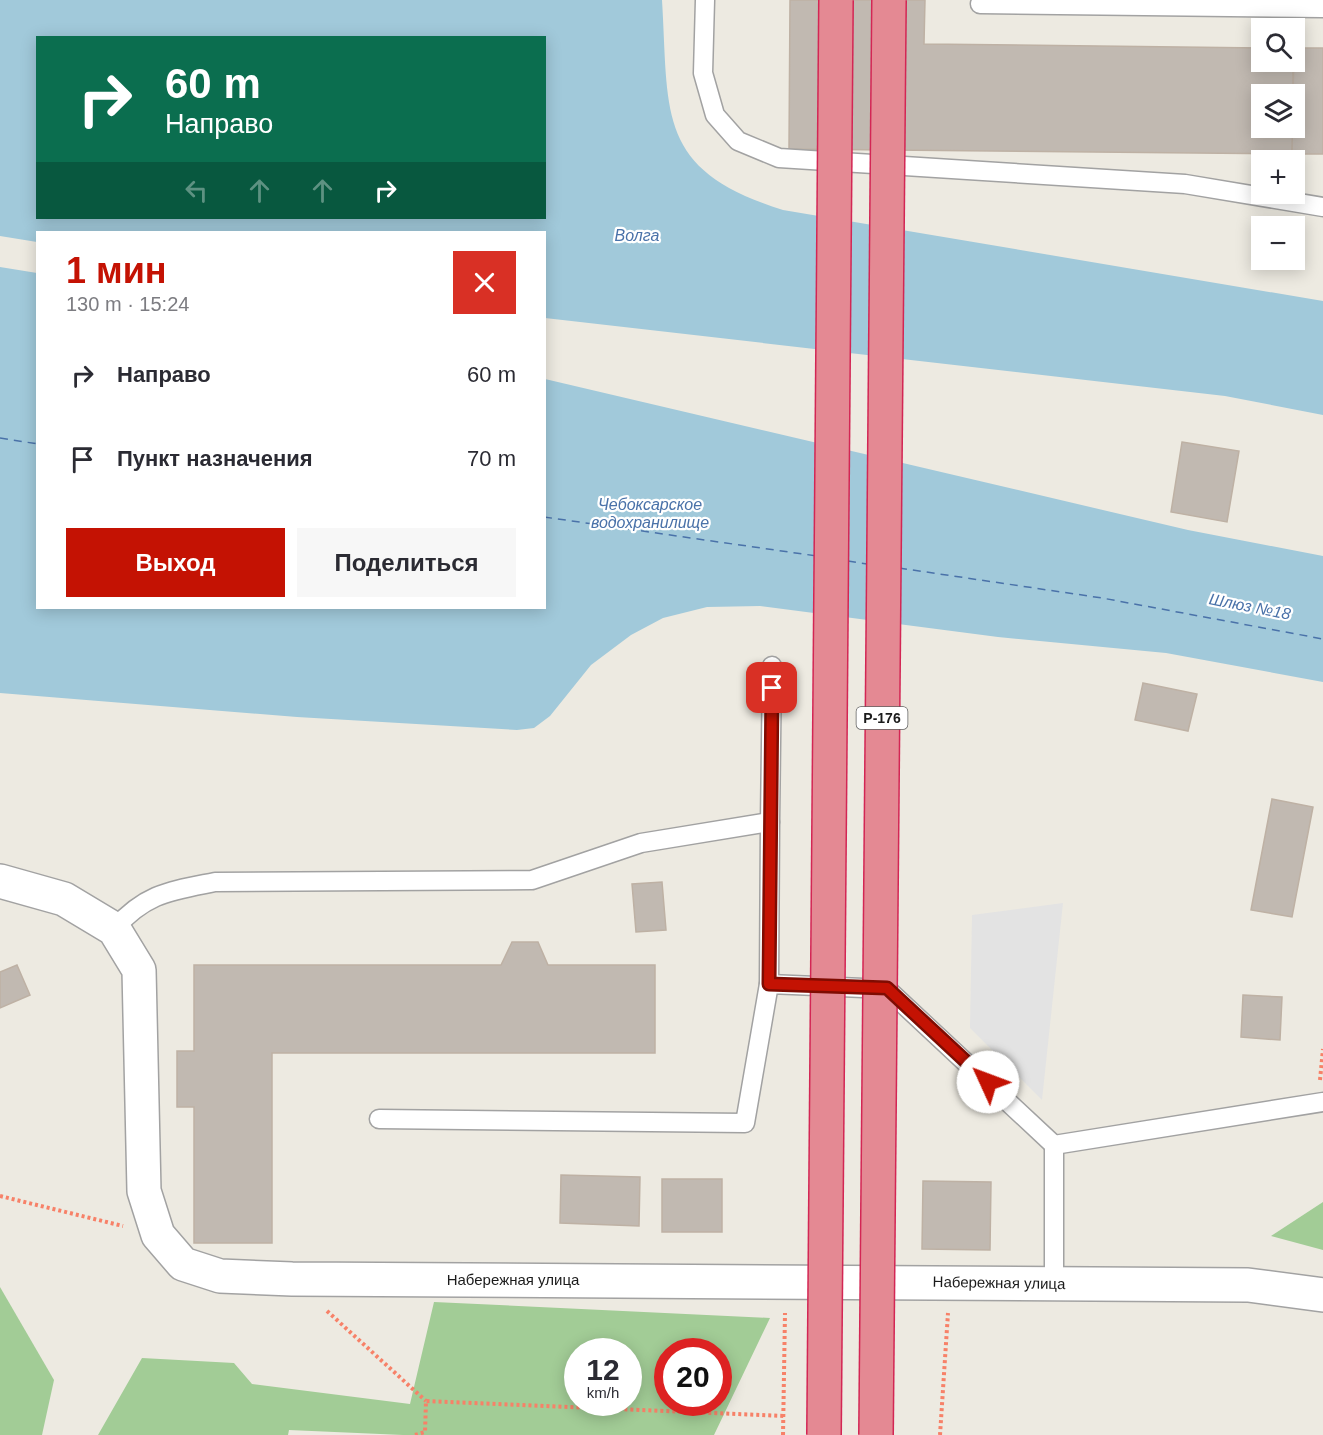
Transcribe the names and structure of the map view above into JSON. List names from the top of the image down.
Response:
{
  "streets": {
    "highway": ["Р-176"],
    "street": ["Набережная улица"]
  },
  "water": ["Волга", "Чебоксарское водохранилище", "Шлюз №18"],
  "page": {
    "map_buttons": ["+", "−"],
    "turn": ["60 m", "Направо"],
    "heading": ["1 мин", "130 m · 15:24"],
    "list": [
      {
        "name": "Направо",
        "value": "60 m"
      },
      {
        "name": "Пункт назначения",
        "value": "70 m"
      }
    ],
    "buttons": ["Выход", "Поделиться"],
    "speed": "12 km/h",
    "limit": "20"
  }
}
